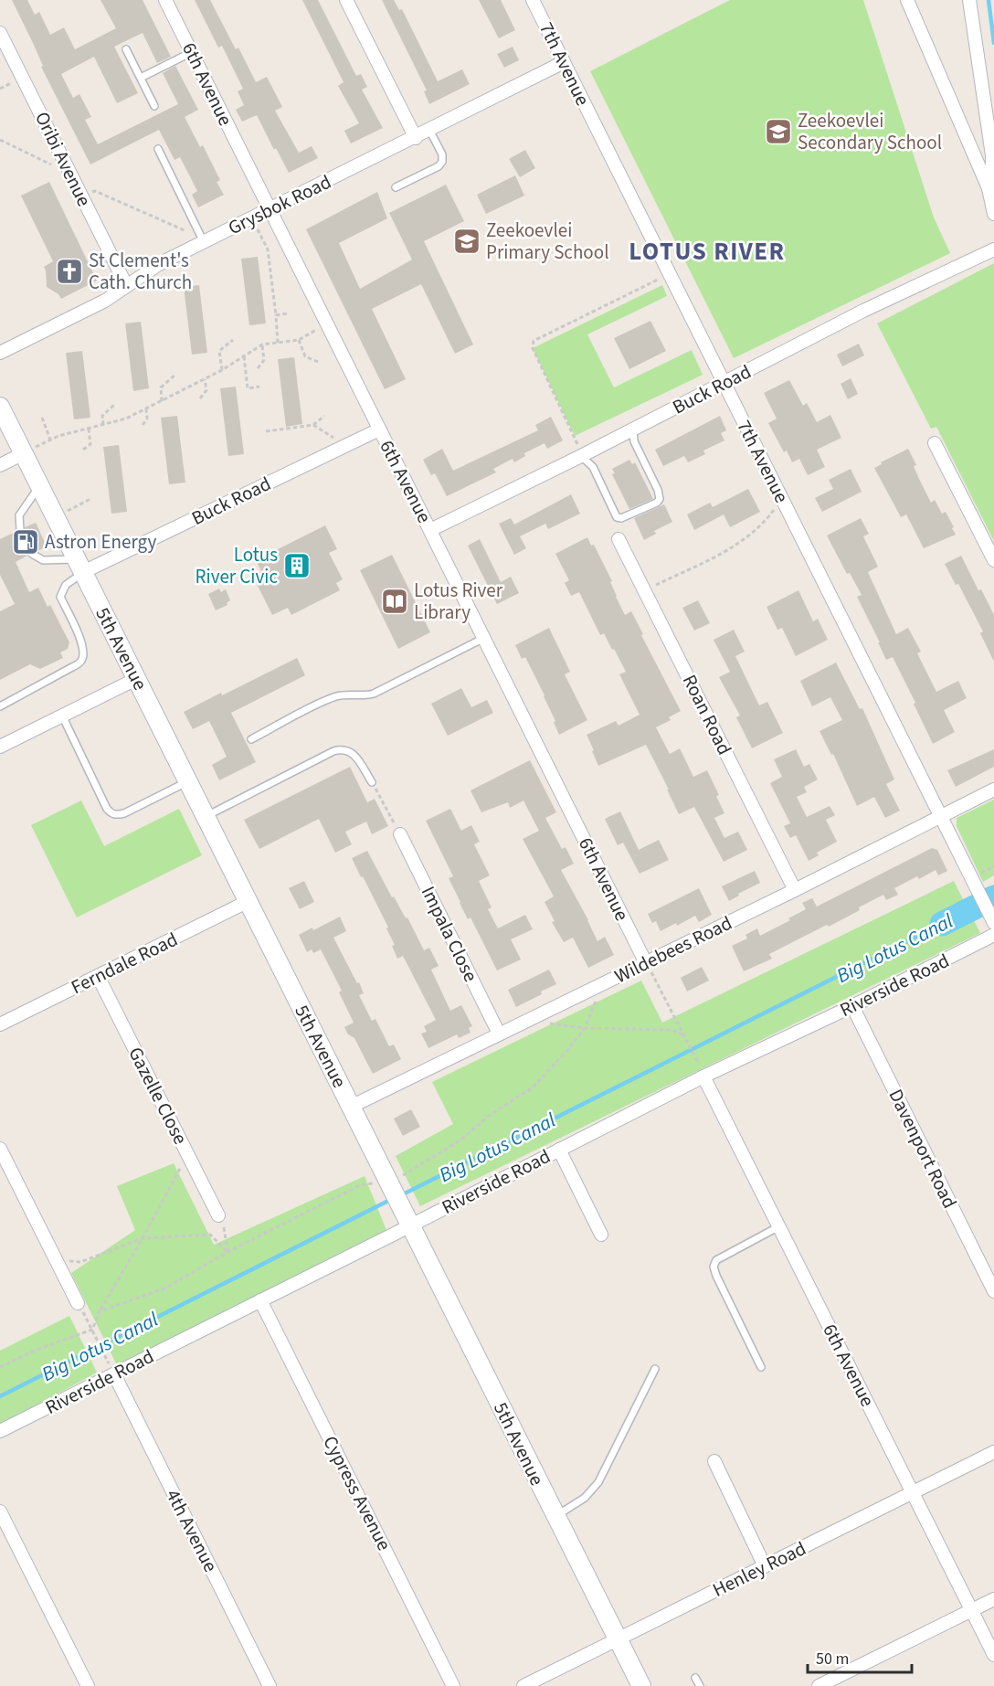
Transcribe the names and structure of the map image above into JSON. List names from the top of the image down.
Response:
{
  "streets": {
    "main road": ["5th Avenue"],
    "street": [
      "7th Avenue",
      "6th Avenue",
      "Oribi Avenue",
      "Grysbok Road",
      "Buck Road",
      "Roan Road",
      "Impala Close",
      "Wildebees Road",
      "Ferndale Road",
      "Riverside Road",
      "Gazelle Close",
      "Davenport Road",
      "Cypress Avenue",
      "4th Avenue",
      "Henley Road"
    ]
  },
  "crossings": [
    ["7th Avenue", "Grysbok Road"],
    ["7th Avenue", "Buck Road"],
    ["7th Avenue", "Wildebees Road"],
    ["6th Avenue", "Grysbok Road"],
    ["6th Avenue", "Buck Road"],
    ["6th Avenue", "Wildebees Road"],
    ["6th Avenue", "Riverside Road"],
    ["6th Avenue", "Henley Road"],
    ["Oribi Avenue", "Grysbok Road"],
    ["Buck Road", "5th Avenue"],
    ["5th Avenue", "Wildebees Road"],
    ["5th Avenue", "Ferndale Road"],
    ["5th Avenue", "Riverside Road"],
    ["5th Avenue", "Henley Road"],
    ["Roan Road", "Wildebees Road"],
    ["Impala Close", "Wildebees Road"],
    ["Ferndale Road", "Gazelle Close"],
    ["Riverside Road", "Davenport Road"],
    ["Riverside Road", "Cypress Avenue"],
    ["Riverside Road", "4th Avenue"]
  ],
  "districts": ["LOTUS RIVER"],
  "water": ["Big Lotus Canal"],
  "places": {
    "school or university": ["Zeekoevlei Secondary School", "Zeekoevlei Primary School"],
    "church": ["St Clement's Cath. Church"],
    "fuel station": ["Astron Energy"],
    "building": ["Lotus River Civic"],
    "library": ["Lotus River Library"]
  },
  "scale_bar": "50 m"
}
